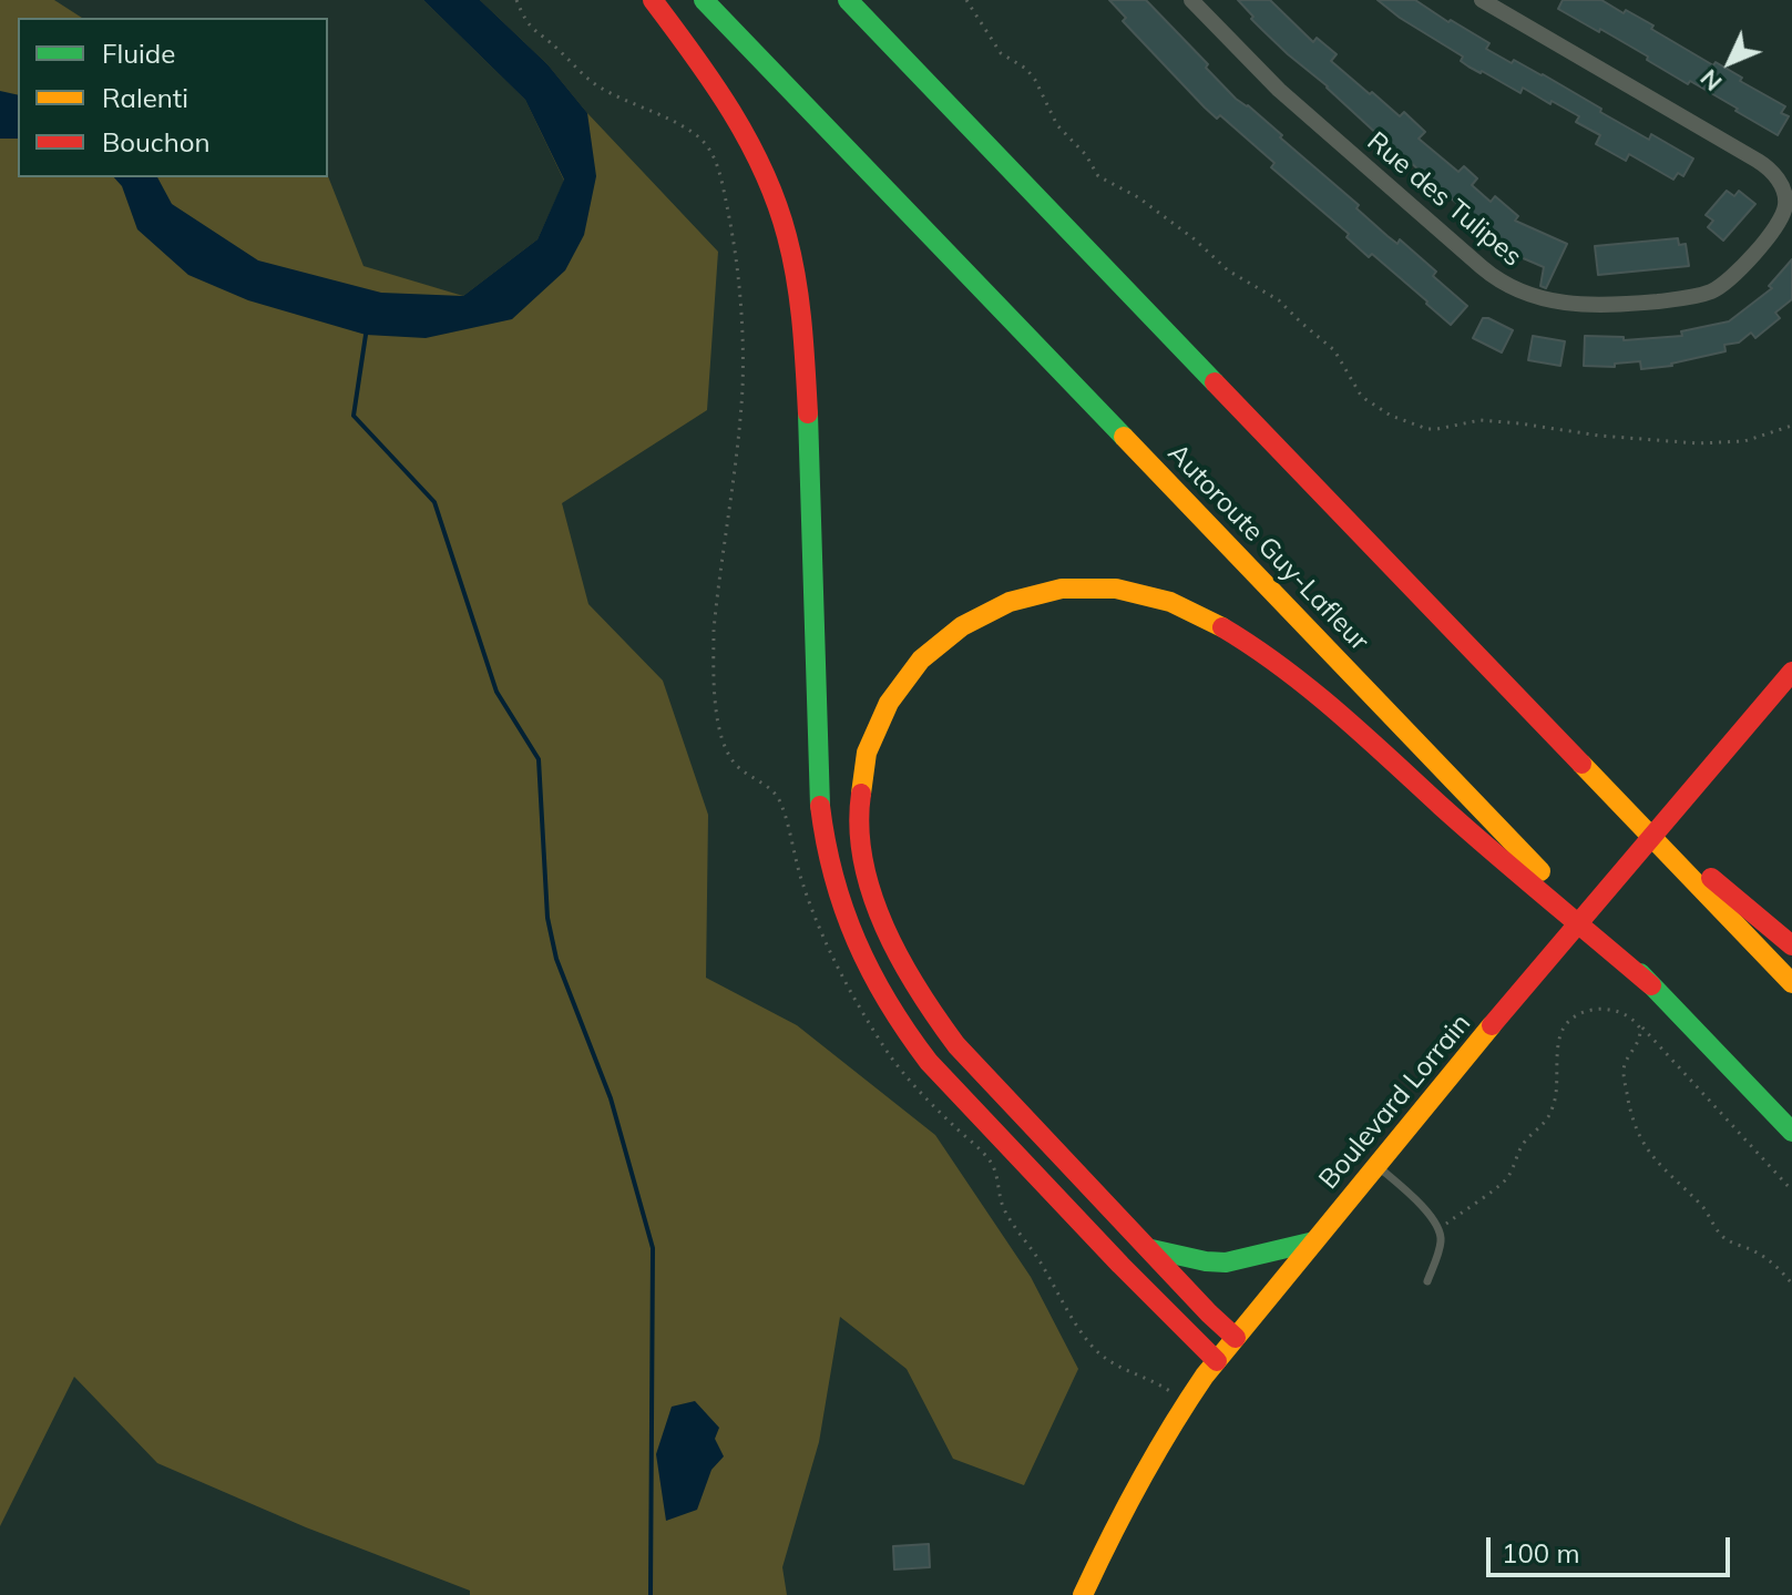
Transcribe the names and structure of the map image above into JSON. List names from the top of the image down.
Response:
{
  "streets": {
    "main road": ["Autoroute Guy-Lafleur", "Boulevard Lorrain"],
    "street": ["Rue des Tulipes"]
  },
  "legend": ["Fluide", "Ralenti", "Bouchon"],
  "scale_bar": "100 m",
  "north": "bottom left"
}
